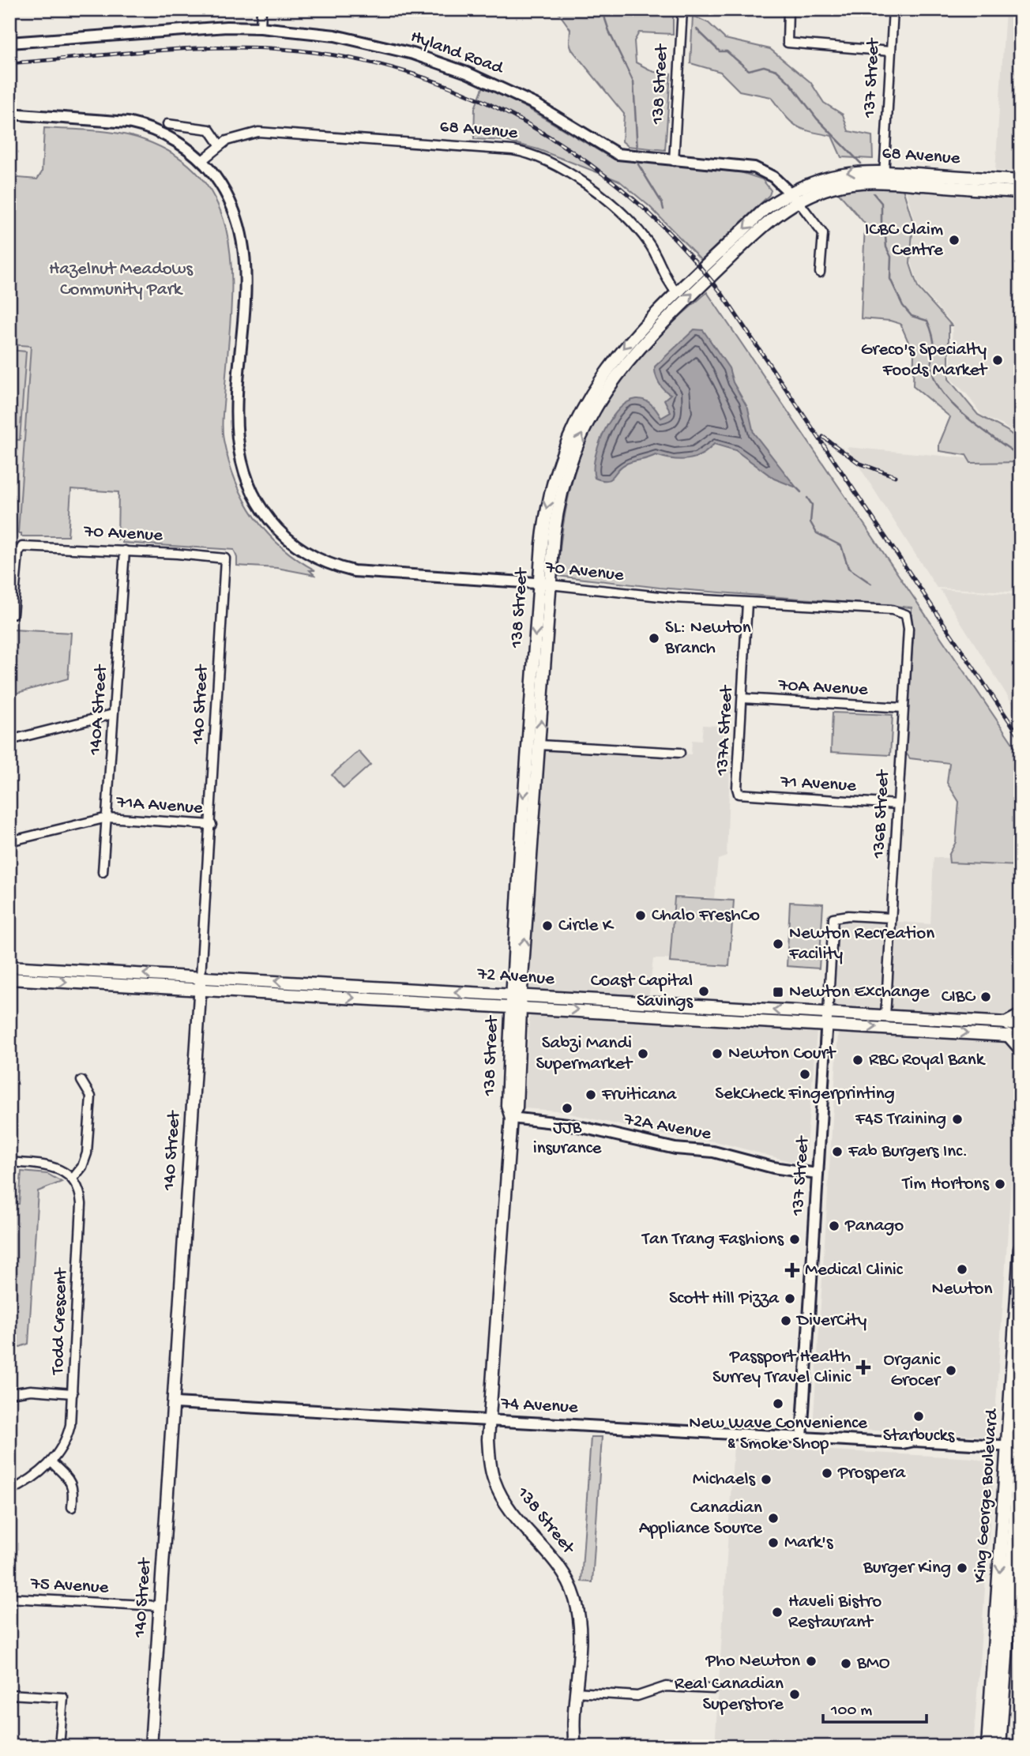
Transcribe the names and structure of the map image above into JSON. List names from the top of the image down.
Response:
{
  "streets": {
    "main road": [
      "138 Street",
      "68 Avenue",
      "140 Street",
      "72 Avenue",
      "King George Boulevard"
    ],
    "street": [
      "Hyland Road",
      "137 Street",
      "70 Avenue",
      "70A Avenue",
      "140A Street",
      "137A Street",
      "71 Avenue",
      "71A Avenue",
      "136B Street",
      "72A Avenue",
      "Todd Crescent",
      "74 Avenue",
      "75 Avenue"
    ]
  },
  "crossings": [
    ["Hyland Road", "138 Street"],
    ["Hyland Road", "68 Avenue"],
    ["137 Street", "68 Avenue"],
    ["137 Street", "136B Street"],
    ["137 Street", "72 Avenue"],
    ["137 Street", "72A Avenue"],
    ["137 Street", "74 Avenue"],
    ["138 Street", "68 Avenue"],
    ["138 Street", "70 Avenue"],
    ["138 Street", "72 Avenue"],
    ["138 Street", "72A Avenue"],
    ["138 Street", "74 Avenue"],
    ["68 Avenue", "70 Avenue"],
    ["70 Avenue", "140 Street"],
    ["70 Avenue", "140A Street"],
    ["70 Avenue", "137A Street"],
    ["70 Avenue", "136B Street"],
    ["70A Avenue", "137A Street"],
    ["70A Avenue", "136B Street"],
    ["140 Street", "71A Avenue"],
    ["140 Street", "72 Avenue"],
    ["140 Street", "74 Avenue"],
    ["140 Street", "75 Avenue"],
    ["140A Street", "71A Avenue"],
    ["137A Street", "71 Avenue"],
    ["71 Avenue", "136B Street"],
    ["136B Street", "72 Avenue"],
    ["74 Avenue", "King George Boulevard"]
  ],
  "parks": ["Hazelnut Meadows Community Park"],
  "places": {
    "other": [
      "ICBC Claim Centre",
      "Greco's Specialty Foods Market",
      "SL: Newton Branch",
      "Chalo FreshCo",
      "Circle K",
      "Newton Recreation Facility",
      "Coast Capital Savings",
      "CIBC",
      "Sabzi Mandi Supermarket",
      "Newton Court",
      "RBC Royal Bank",
      "SekCheck Fingerprinting",
      "Fruiticana",
      "JJB insurance",
      "F45 Training",
      "Fab Burgers Inc.",
      "Tim Hortons",
      "Panago",
      "Tan Trang Fashions",
      "Newton",
      "Scott Hill Pizza",
      "DiverCity",
      "Organic Grocer",
      "New Wave Convenience & Smoke Shop",
      "Starbucks",
      "Prospera",
      "Michaels",
      "Canadian Appliance Source",
      "Mark's",
      "Burger King",
      "Haveli Bistro Restaurant",
      "Pho Newton",
      "BMO",
      "Real Canadian Superstore"
    ],
    "transit": ["Newton Exchange"],
    "health": ["Medical Clinic", "Passport Health Surrey Travel Clinic"]
  },
  "scale_bar": "100 m"
}
